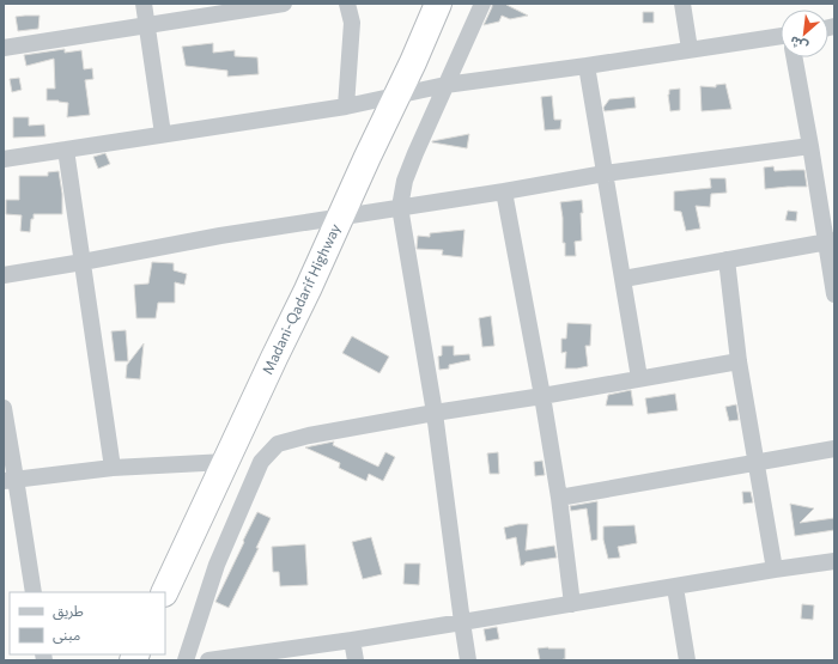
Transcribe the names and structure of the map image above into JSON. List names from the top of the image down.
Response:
{
  "streets": {
    "highway": ["Madani-Qadarif Highway"]
  },
  "legend": ["طريق", "مبنى"],
  "north": "bottom left"
}
